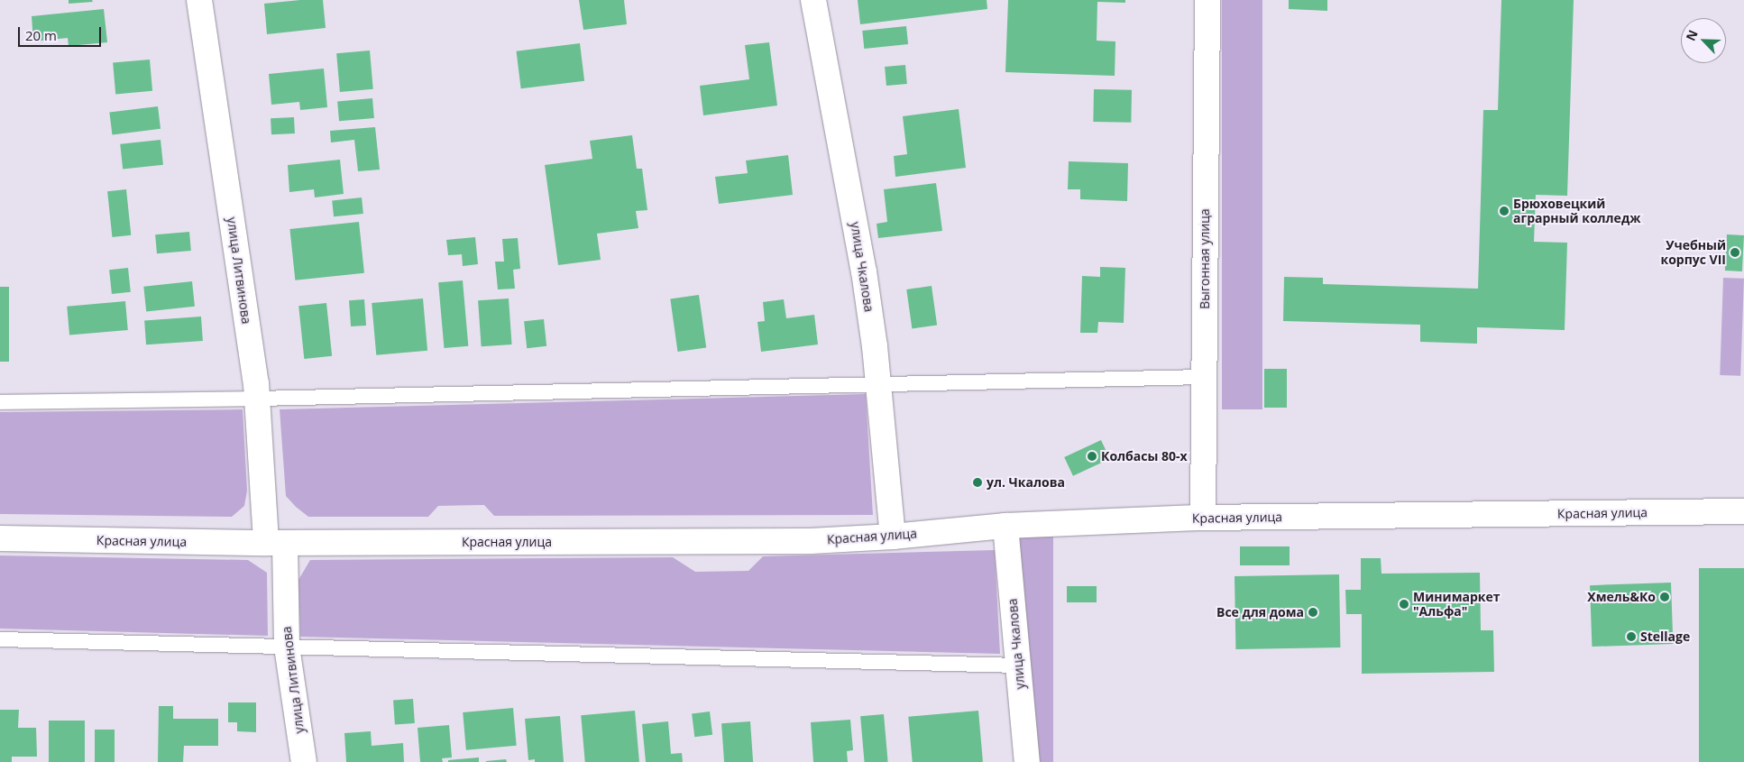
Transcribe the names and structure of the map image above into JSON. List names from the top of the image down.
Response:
{
  "streets": {
    "street": [
      "Выгонная улица",
      "улица Чкалова",
      "улица Литвинова",
      "Красная улица"
    ]
  },
  "crossings": [
    ["Выгонная улица", "Красная улица"],
    ["улица Чкалова", "Красная улица"],
    ["улица Литвинова", "Красная улица"]
  ],
  "places": [
    "Брюховецкий аграрный колледж",
    "Учебный корпус VII",
    "Колбасы 80-х",
    "ул. Чкалова",
    "Хмель&Ко",
    "Минимаркет \"Альфа\"",
    "Все для дома",
    "Stellage"
  ],
  "scale_bar": "20 m",
  "north": "top left"
}
